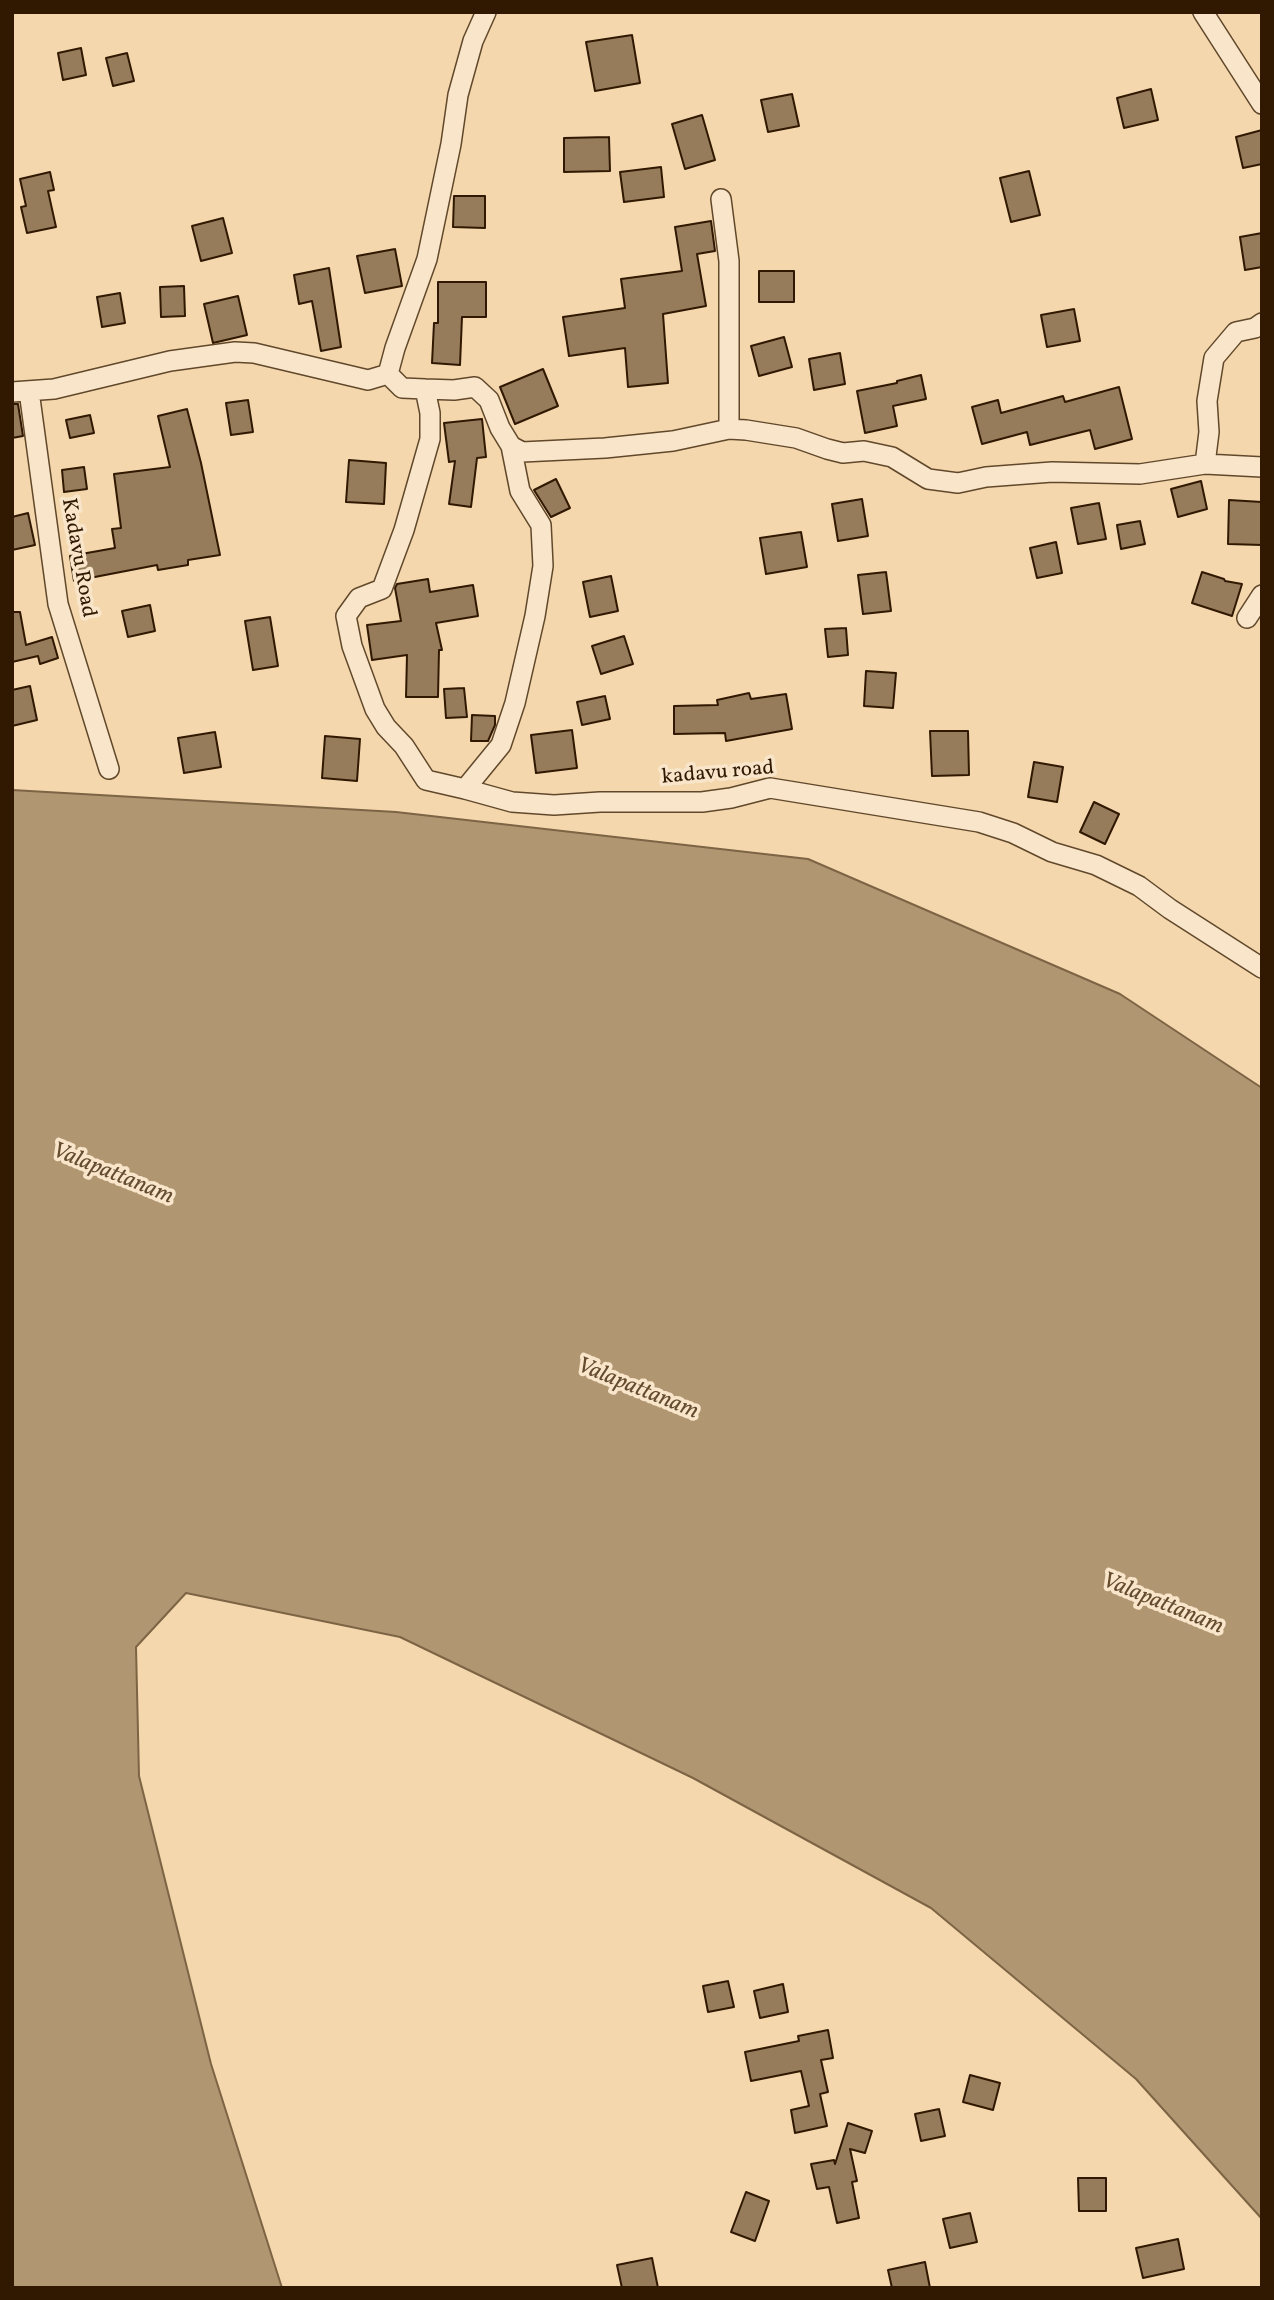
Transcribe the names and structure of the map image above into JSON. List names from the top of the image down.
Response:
{
  "streets": {
    "street": ["Kadavu Road", "kadavu road"]
  },
  "water": ["Valapattanam"]
}
